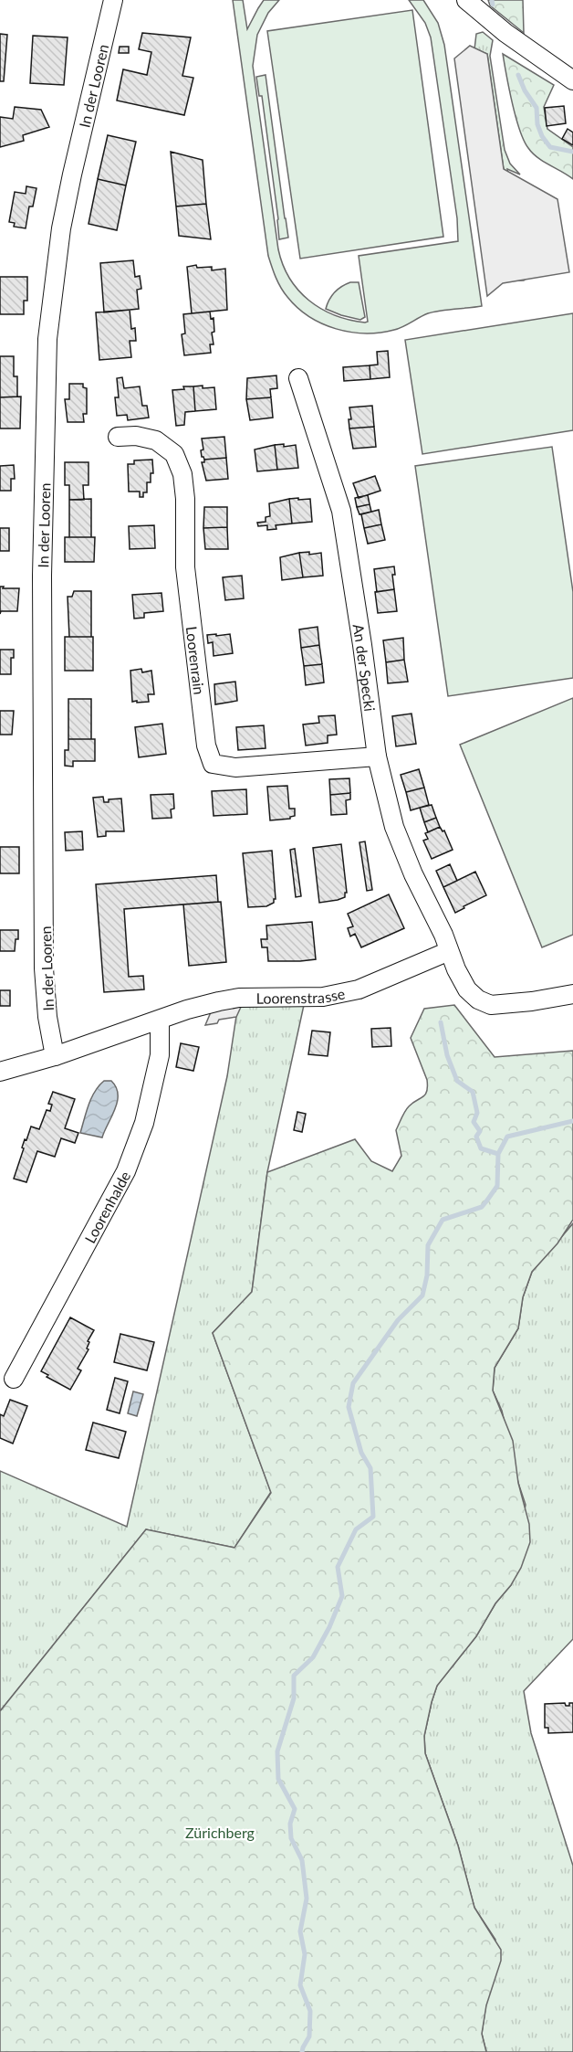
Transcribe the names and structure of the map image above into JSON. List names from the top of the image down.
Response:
{
  "streets": {
    "street": [
      "In der Looren",
      "Loorenrain",
      "An der Specki",
      "Loorenstrasse",
      "Loorenhalde"
    ]
  },
  "crossings": [
    ["In der Looren", "Loorenstrasse"],
    ["Loorenrain", "An der Specki"],
    ["An der Specki", "Loorenstrasse"],
    ["Loorenstrasse", "Loorenhalde"]
  ],
  "parks": ["Zürichberg"]
}
